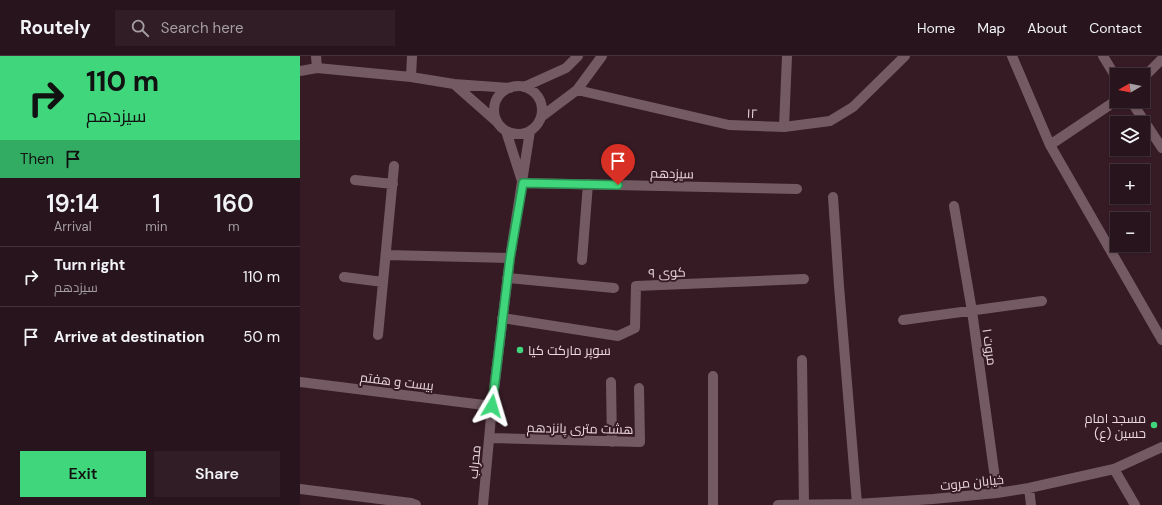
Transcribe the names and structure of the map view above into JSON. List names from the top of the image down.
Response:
{
  "streets": {
    "street": [
      "۱۲",
      "سیزدهم",
      "کوی ۹",
      "مروت ۱",
      "بیست و هفتم",
      "هشت متری پانزدهم",
      "محراب",
      "خیابان مروت"
    ]
  },
  "crossings": [
    ["سیزدهم", "محراب"],
    ["کوی ۹", "محراب"],
    ["مروت ۱", "خیابان مروت"],
    ["بیست و هفتم", "محراب"],
    ["هشت متری پانزدهم", "محراب"]
  ],
  "places": ["سوپر مارکت کیا", "مسجد امام حسین (ع)"],
  "north": "left",
  "page": {
    "header": "Routely",
    "search": "Search here",
    "nav": [
      "Home",
      "Map",
      "About",
      "Contact"
    ],
    "turn": ["110 m", "سیزدهم"],
    "map_buttons": ["+", "−"],
    "then": "Then",
    "eta": [
      "19:14",
      "Arrival",
      "1",
      "min",
      "160",
      "m"
    ],
    "list": [
      {
        "name": "Turn right",
        "note": "سیزدهم",
        "value": "110 m"
      },
      {
        "name": "Arrive at destination",
        "value": "50 m"
      }
    ],
    "buttons": ["Exit", "Share"]
  }
}
